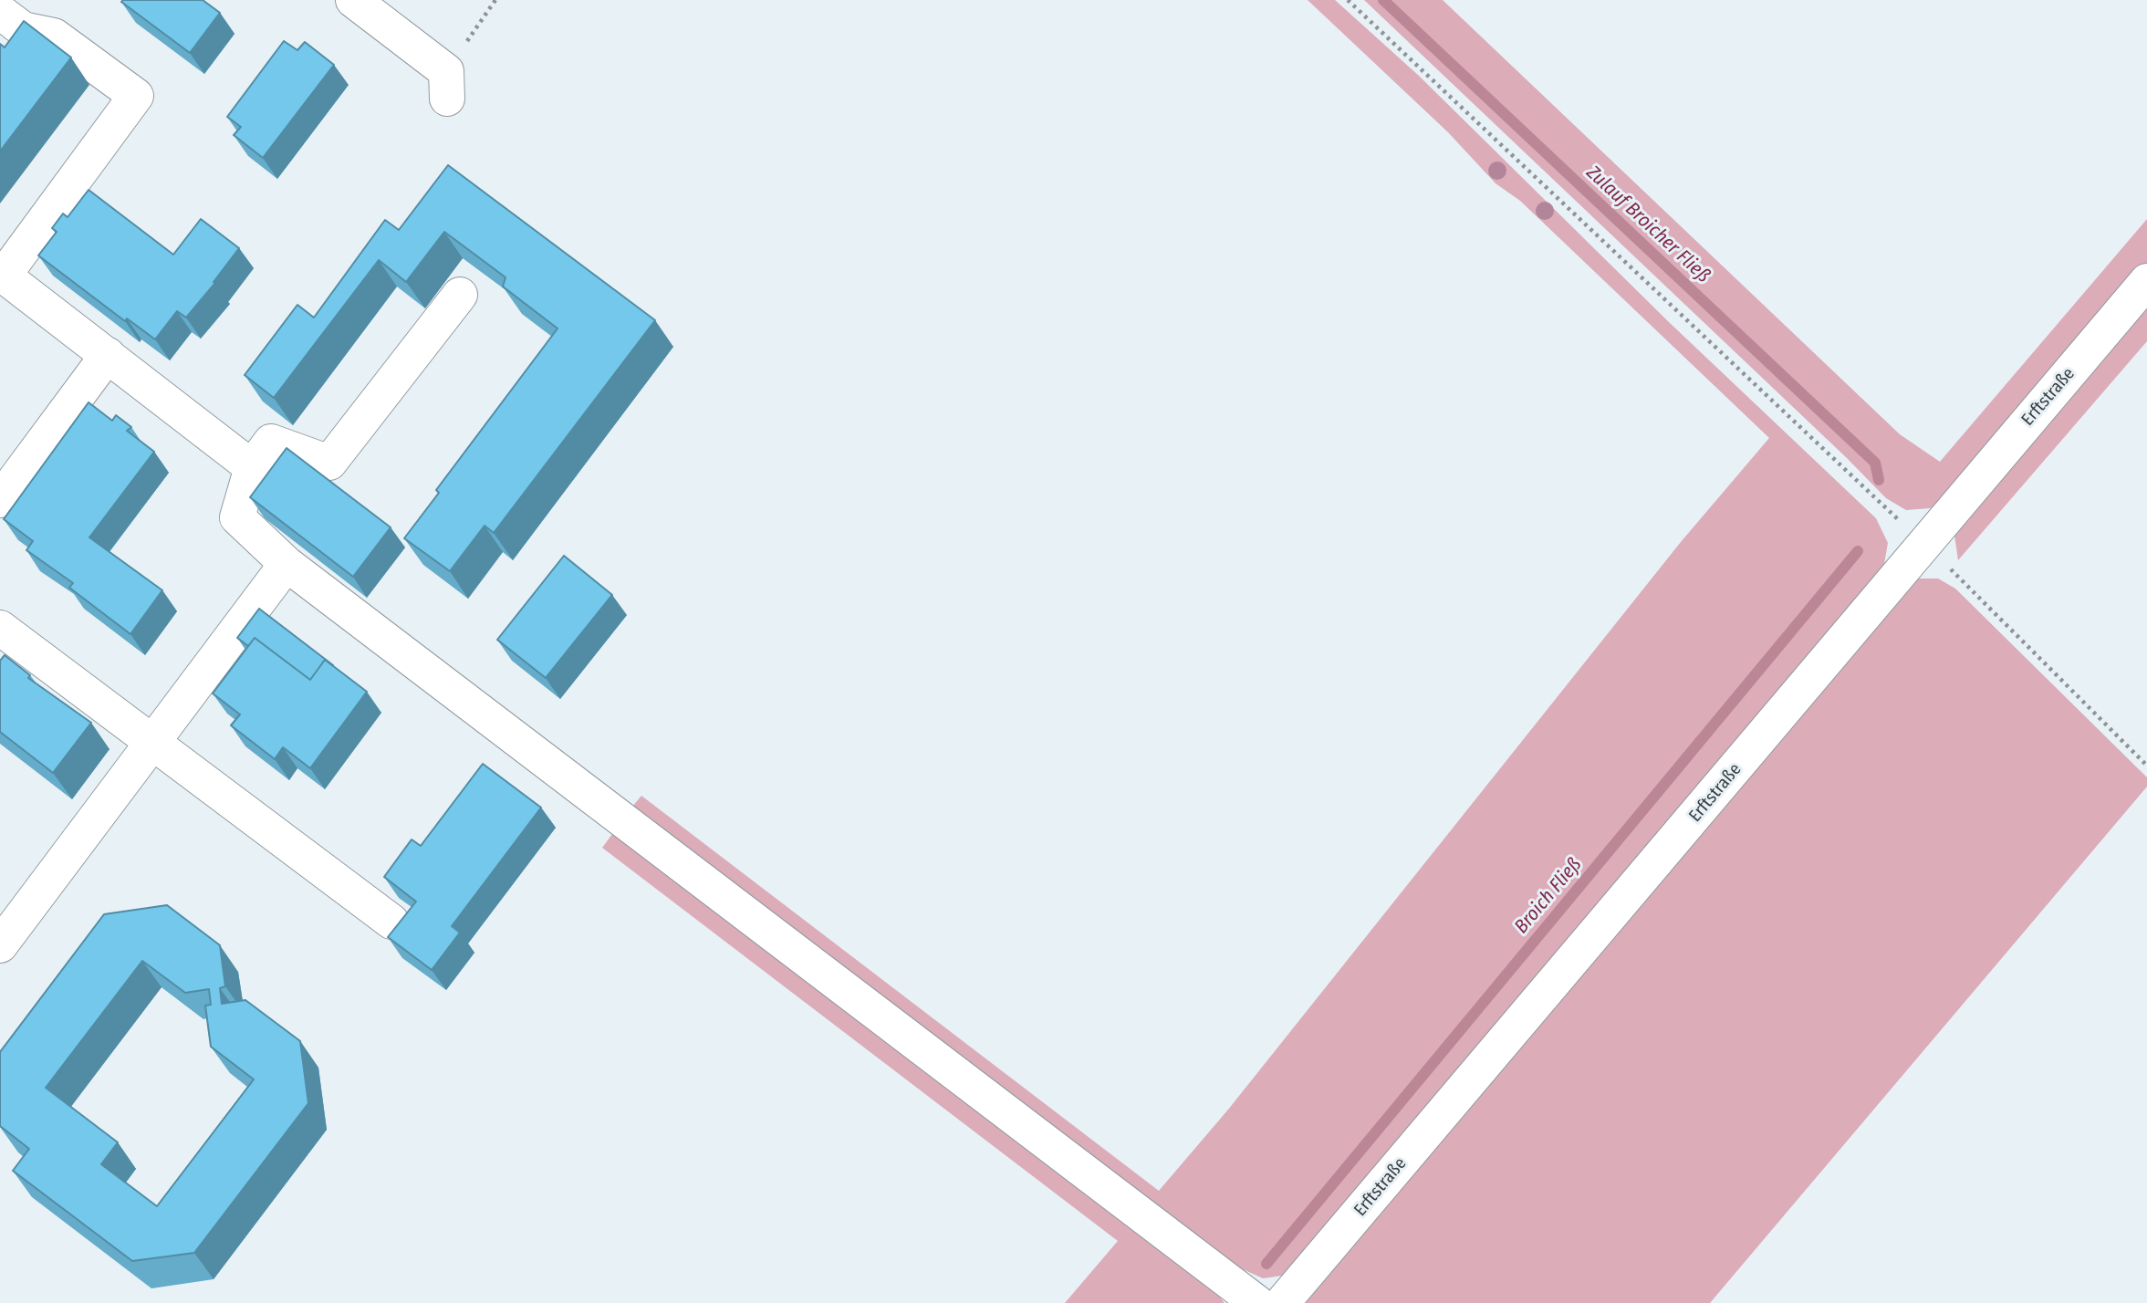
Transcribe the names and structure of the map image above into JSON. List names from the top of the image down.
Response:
{
  "streets": {
    "lane": ["Erftstraße"]
  },
  "water": ["Zulauf Broicher Fließ", "Broich Fließ"]
}
